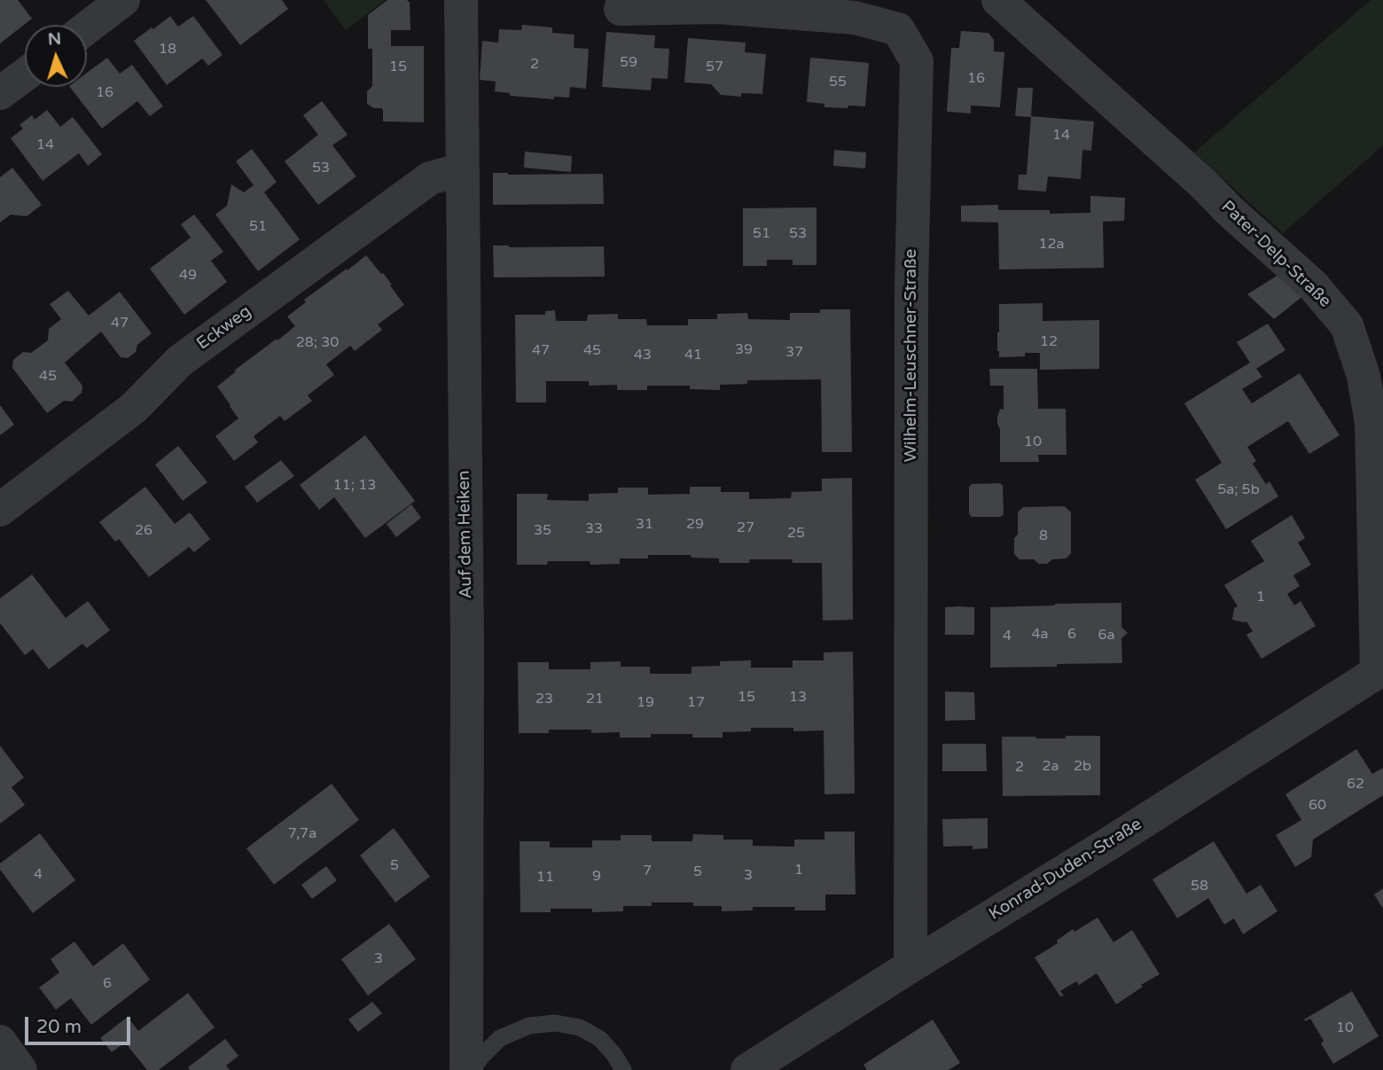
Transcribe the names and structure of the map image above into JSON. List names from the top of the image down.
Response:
{
  "streets": {
    "street": [
      "Pater-Delp-Straße",
      "Eckweg",
      "Wilhelm-Leuschner-Straße",
      "Auf dem Heiken",
      "Konrad-Duden-Straße"
    ]
  },
  "crossings": [
    ["Pater-Delp-Straße", "Konrad-Duden-Straße"],
    ["Eckweg", "Auf dem Heiken"],
    ["Wilhelm-Leuschner-Straße", "Konrad-Duden-Straße"]
  ],
  "house_numbers": [
    "18",
    "59",
    "2",
    "15",
    "57",
    "16",
    "55",
    "16",
    "14",
    "14",
    "53",
    "51",
    "51",
    "53",
    "12a",
    "49",
    "47",
    "12",
    "28; 30",
    "39",
    "47",
    "45",
    "37",
    "43",
    "41",
    "45",
    "10",
    "11; 13",
    "5a; 5b",
    "31",
    "29",
    "27",
    "33",
    "26",
    "35",
    "25",
    "8",
    "1",
    "4a",
    "6",
    "6a",
    "4",
    "15",
    "13",
    "23",
    "21",
    "19",
    "17",
    "2a",
    "2b",
    "2",
    "62",
    "60",
    "7,7a",
    "5",
    "1",
    "7",
    "5",
    "4",
    "3",
    "9",
    "11",
    "58",
    "3",
    "6",
    "10"
  ],
  "scale_bar": "20 m",
  "north": "top"
}
